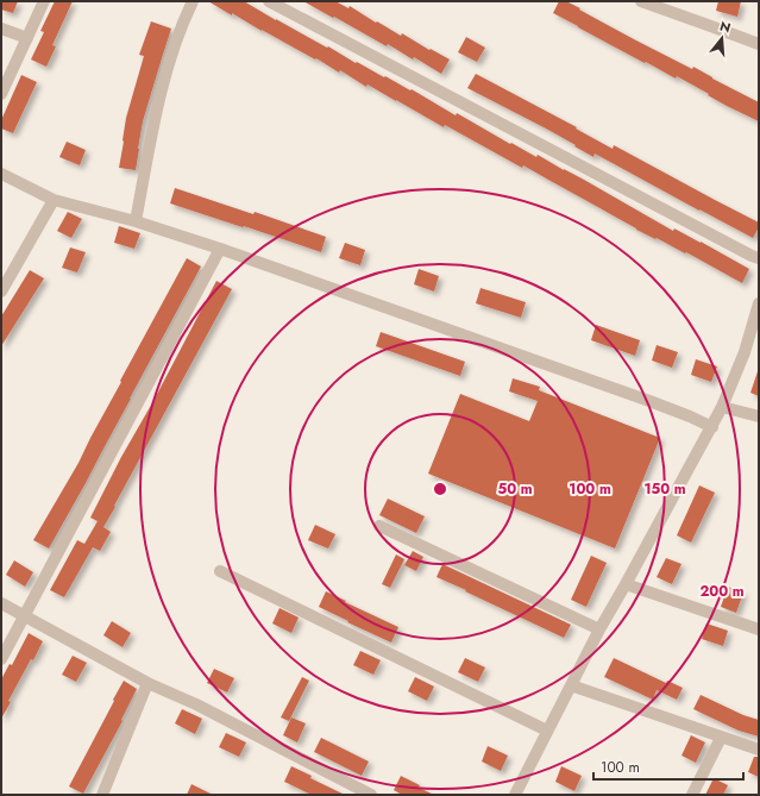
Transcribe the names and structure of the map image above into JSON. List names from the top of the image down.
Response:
{
  "scale_bar": "100 m",
  "north": "top",
  "rings": [
    "50 m",
    "100 m",
    "150 m",
    "200 m"
  ]
}
